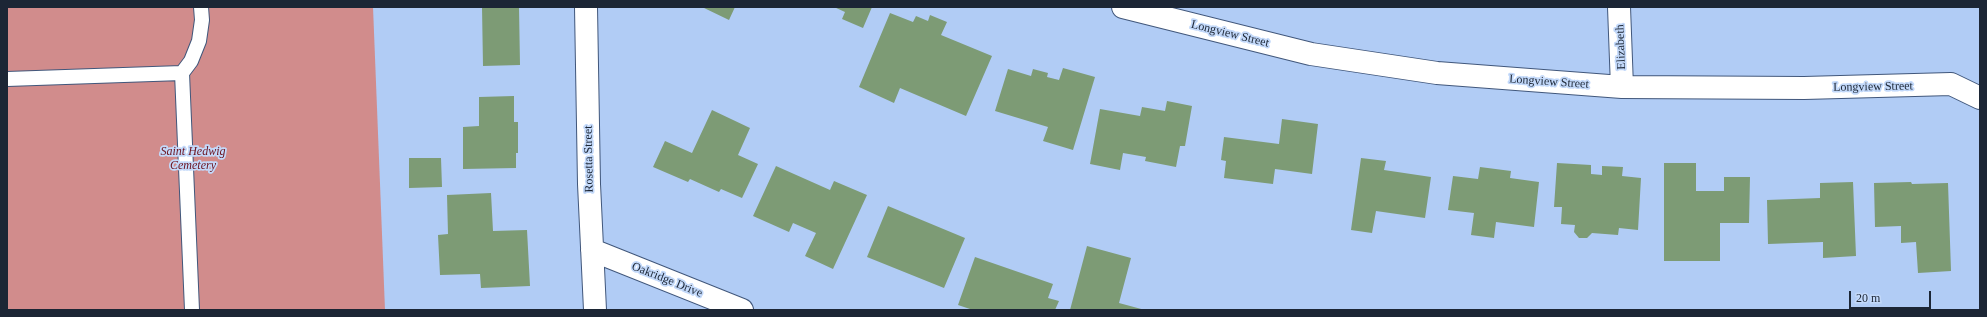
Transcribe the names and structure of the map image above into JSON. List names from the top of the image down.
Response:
{
  "streets": {
    "street": [
      "Longview Street",
      "Elizabeth",
      "Rosetta Street",
      "Oakridge Drive"
    ]
  },
  "crossings": [
    ["Longview Street", "Elizabeth"],
    ["Rosetta Street", "Oakridge Drive"]
  ],
  "parks": ["Saint Hedwig Cemetery"],
  "scale_bar": "20 m"
}
